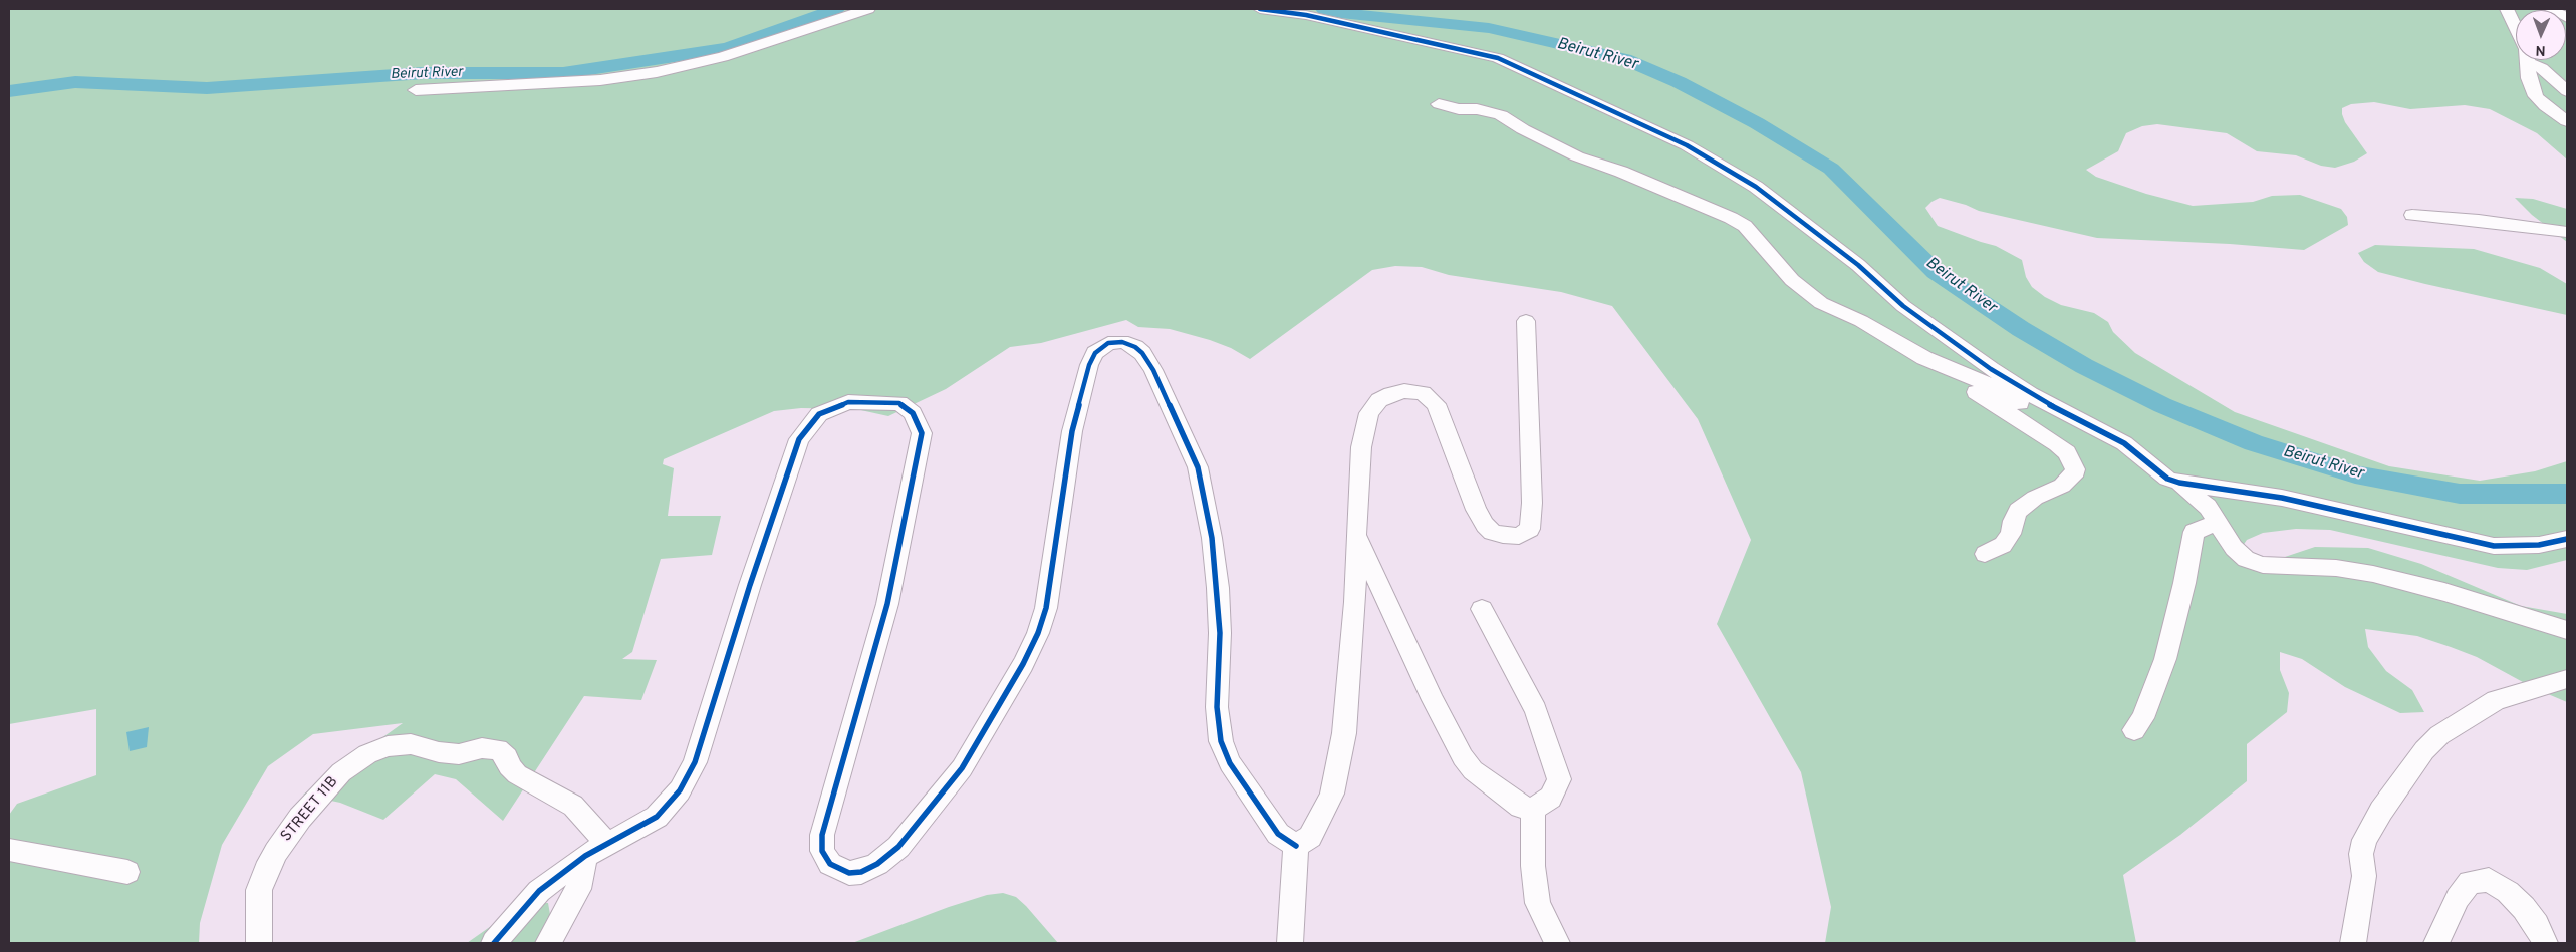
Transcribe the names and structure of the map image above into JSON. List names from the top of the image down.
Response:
{
  "streets": {
    "street": ["STREET 11B"]
  },
  "water": ["Beirut River"],
  "north": "bottom"
}
